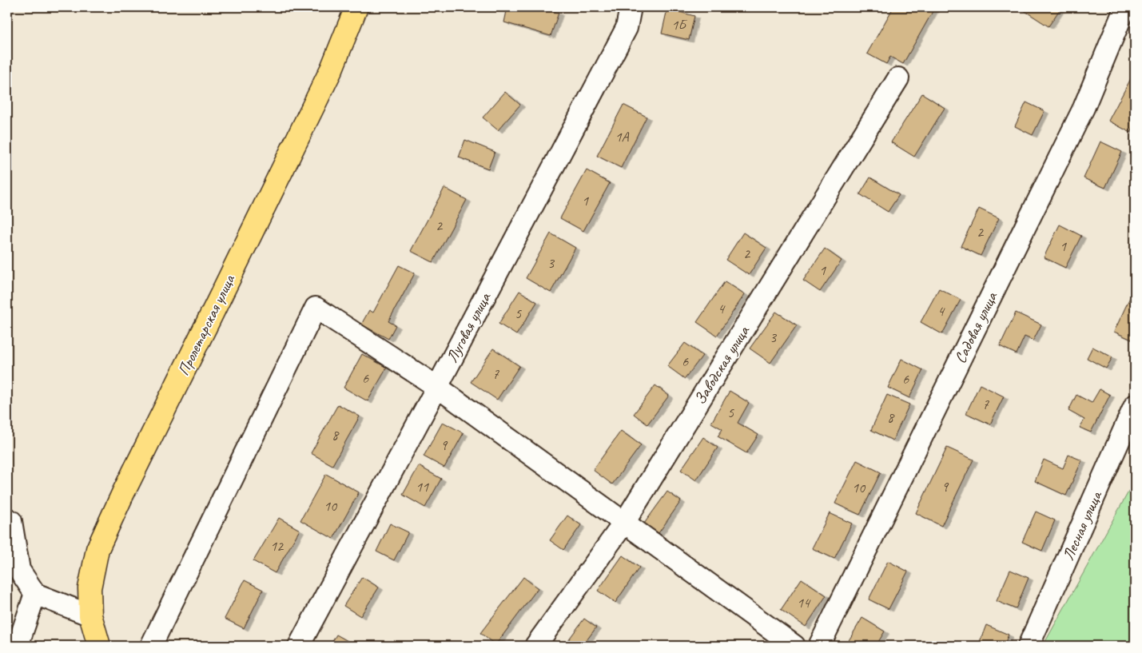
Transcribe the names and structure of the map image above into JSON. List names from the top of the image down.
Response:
{
  "streets": {
    "main road": ["Пролетарская улица"],
    "street": [
      "Луговая улица",
      "Садовая улица",
      "Заводская улица",
      "Лесная улица"
    ]
  },
  "house_numbers": [
    "1Б",
    "1А",
    "1",
    "2",
    "2",
    "1",
    "2",
    "3",
    "1",
    "4",
    "4",
    "5",
    "3",
    "6",
    "7",
    "6",
    "6",
    "7",
    "5",
    "8",
    "8",
    "9",
    "11",
    "9",
    "10",
    "10",
    "12",
    "14"
  ]
}
